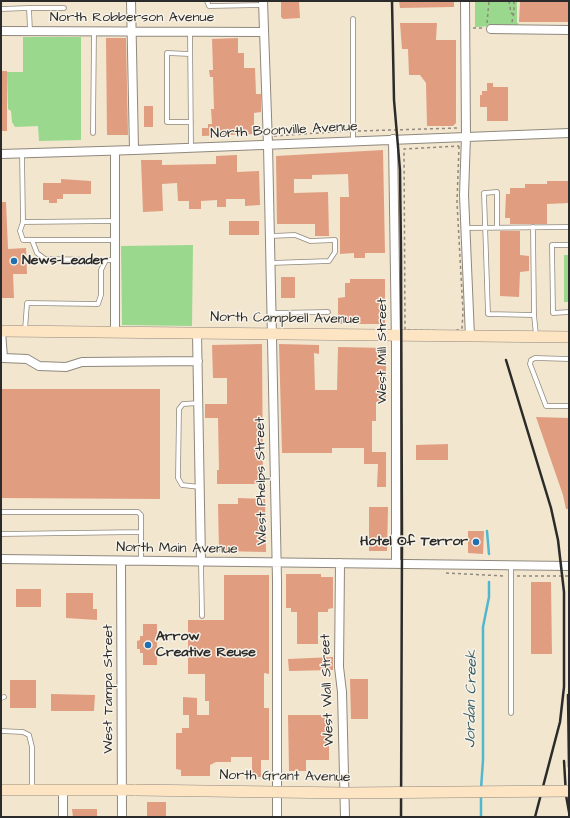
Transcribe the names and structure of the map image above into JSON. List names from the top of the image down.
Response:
{
  "streets": {
    "main road": ["North Campbell Avenue", "North Grant Avenue"],
    "street": [
      "North Robberson Avenue",
      "North Boonville Avenue",
      "West Mill Street",
      "West Phelps Street",
      "North Main Avenue",
      "West Tampa Street",
      "West Wall Street"
    ]
  },
  "crossings": [
    ["North Robberson Avenue", "West Phelps Street"],
    ["North Boonville Avenue", "West Mill Street"],
    ["North Boonville Avenue", "West Phelps Street"],
    ["North Campbell Avenue", "West Mill Street"],
    ["North Campbell Avenue", "West Phelps Street"],
    ["West Mill Street", "North Main Avenue"],
    ["West Phelps Street", "North Main Avenue"],
    ["North Main Avenue", "West Tampa Street"],
    ["North Main Avenue", "West Wall Street"],
    ["West Tampa Street", "North Grant Avenue"]
  ],
  "water": ["Jordan Creek"],
  "places": ["News-Leader", "Hotel Of Terror", "Arrow Creative Reuse"]
}
